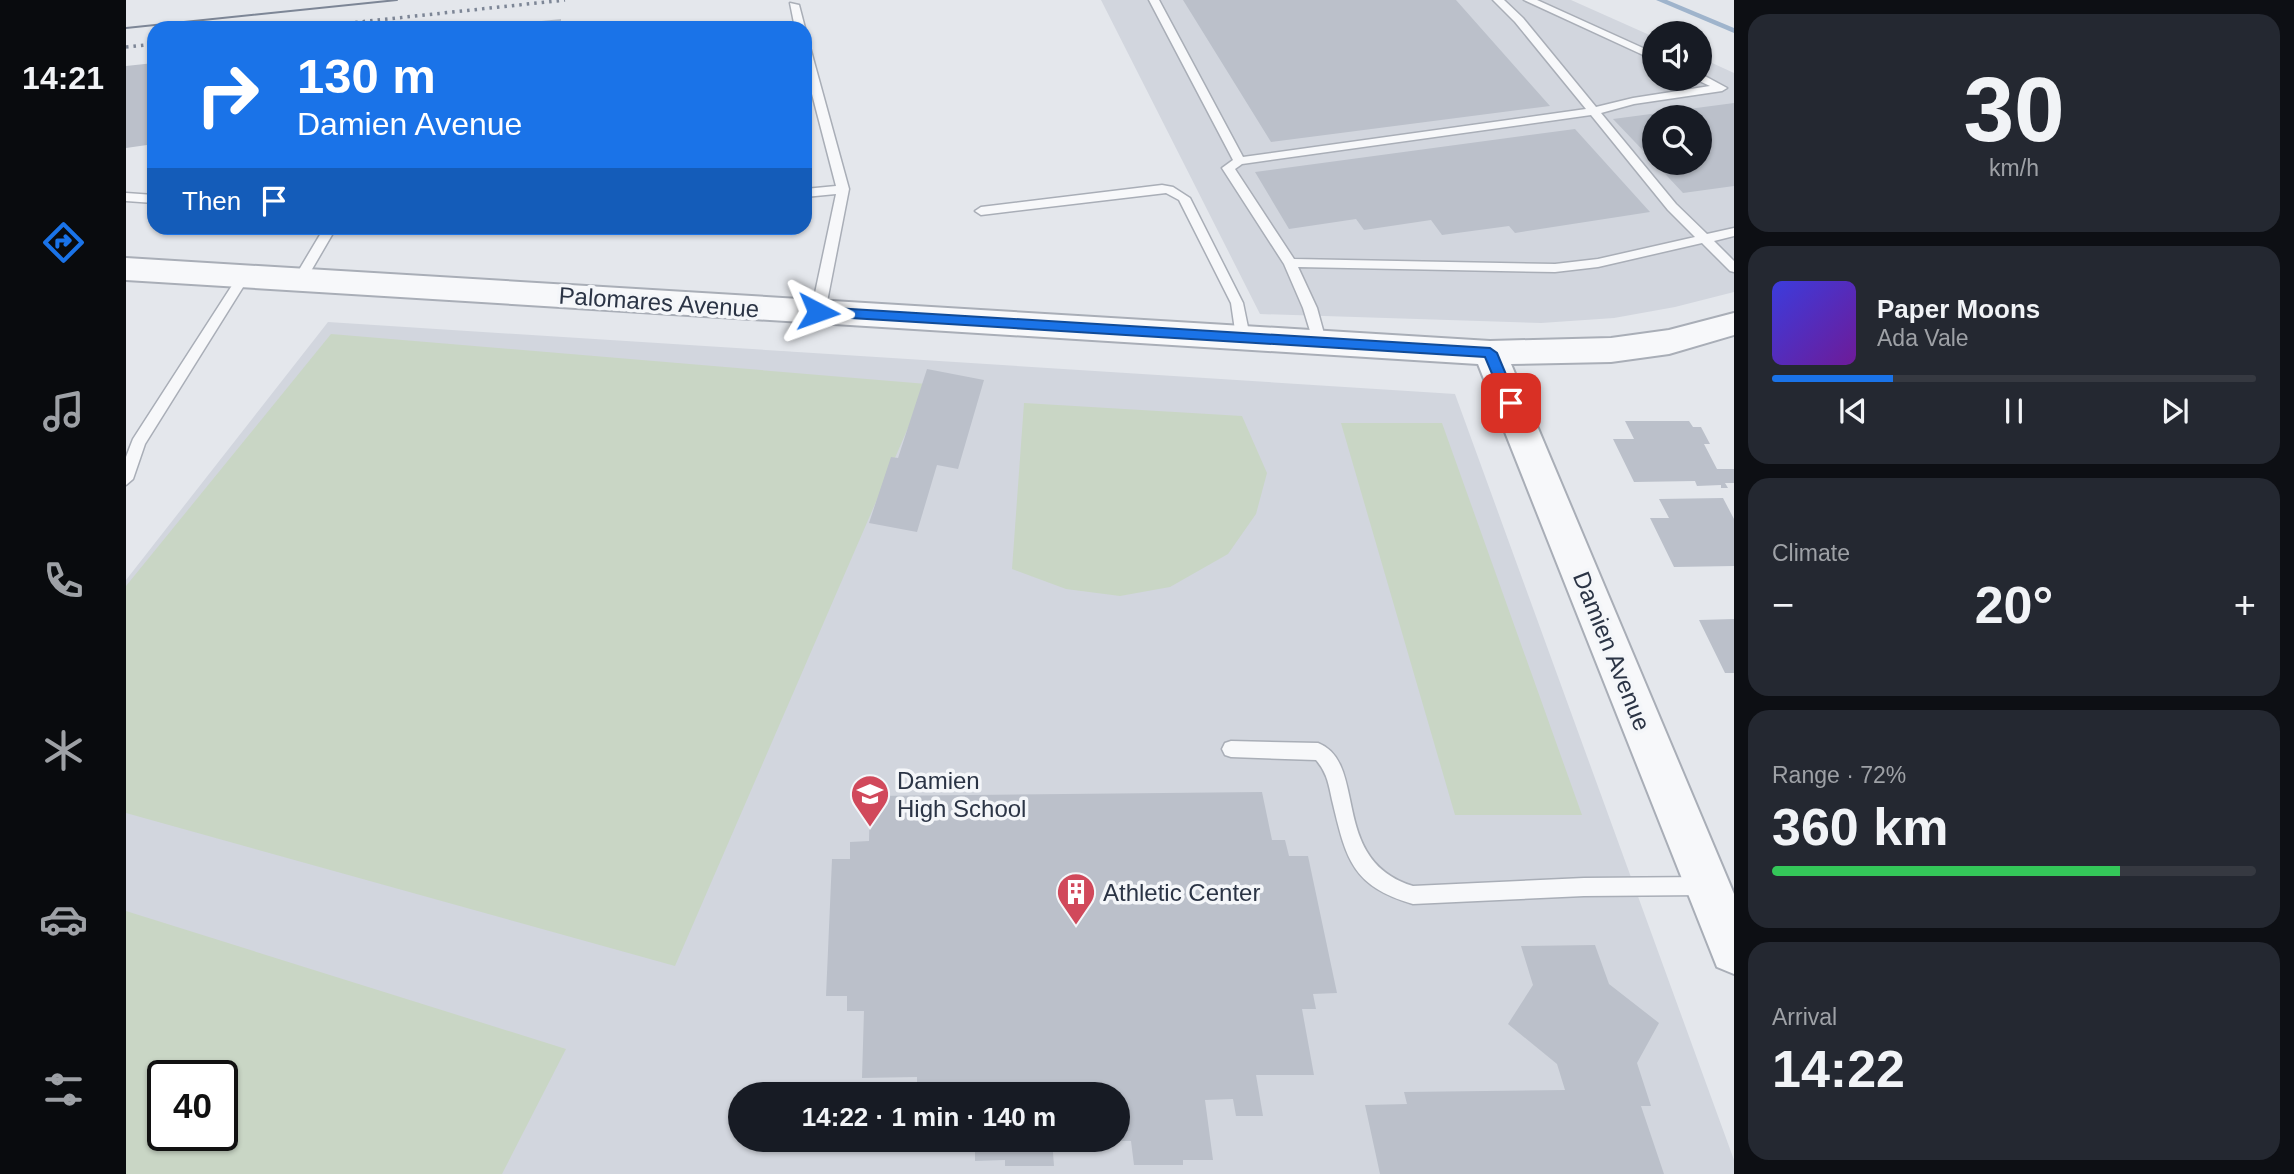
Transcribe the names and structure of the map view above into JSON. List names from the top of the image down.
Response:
{
  "streets": {
    "street": ["Palomares Avenue", "Damien Avenue"]
  },
  "crossings": [
    ["Palomares Avenue", "Damien Avenue"]
  ],
  "places": {
    "school or university": ["Damien High School"],
    "building": ["Athletic Center"]
  },
  "page": {
    "tabs": "14:21",
    "tile": [
      ["30", "km/h"],
      "Climate",
      ["Range · 72%", "360 km"],
      ["Arrival", "14:22"]
    ],
    "turn": ["130 m", "Damien Avenue"],
    "then": "Then",
    "song": ["Paper Moons", "Ada Vale"],
    "heat": ["−", "20°", "+"],
    "limit": "40",
    "trip": "14:22 · 1 min · 140 m"
  }
}
